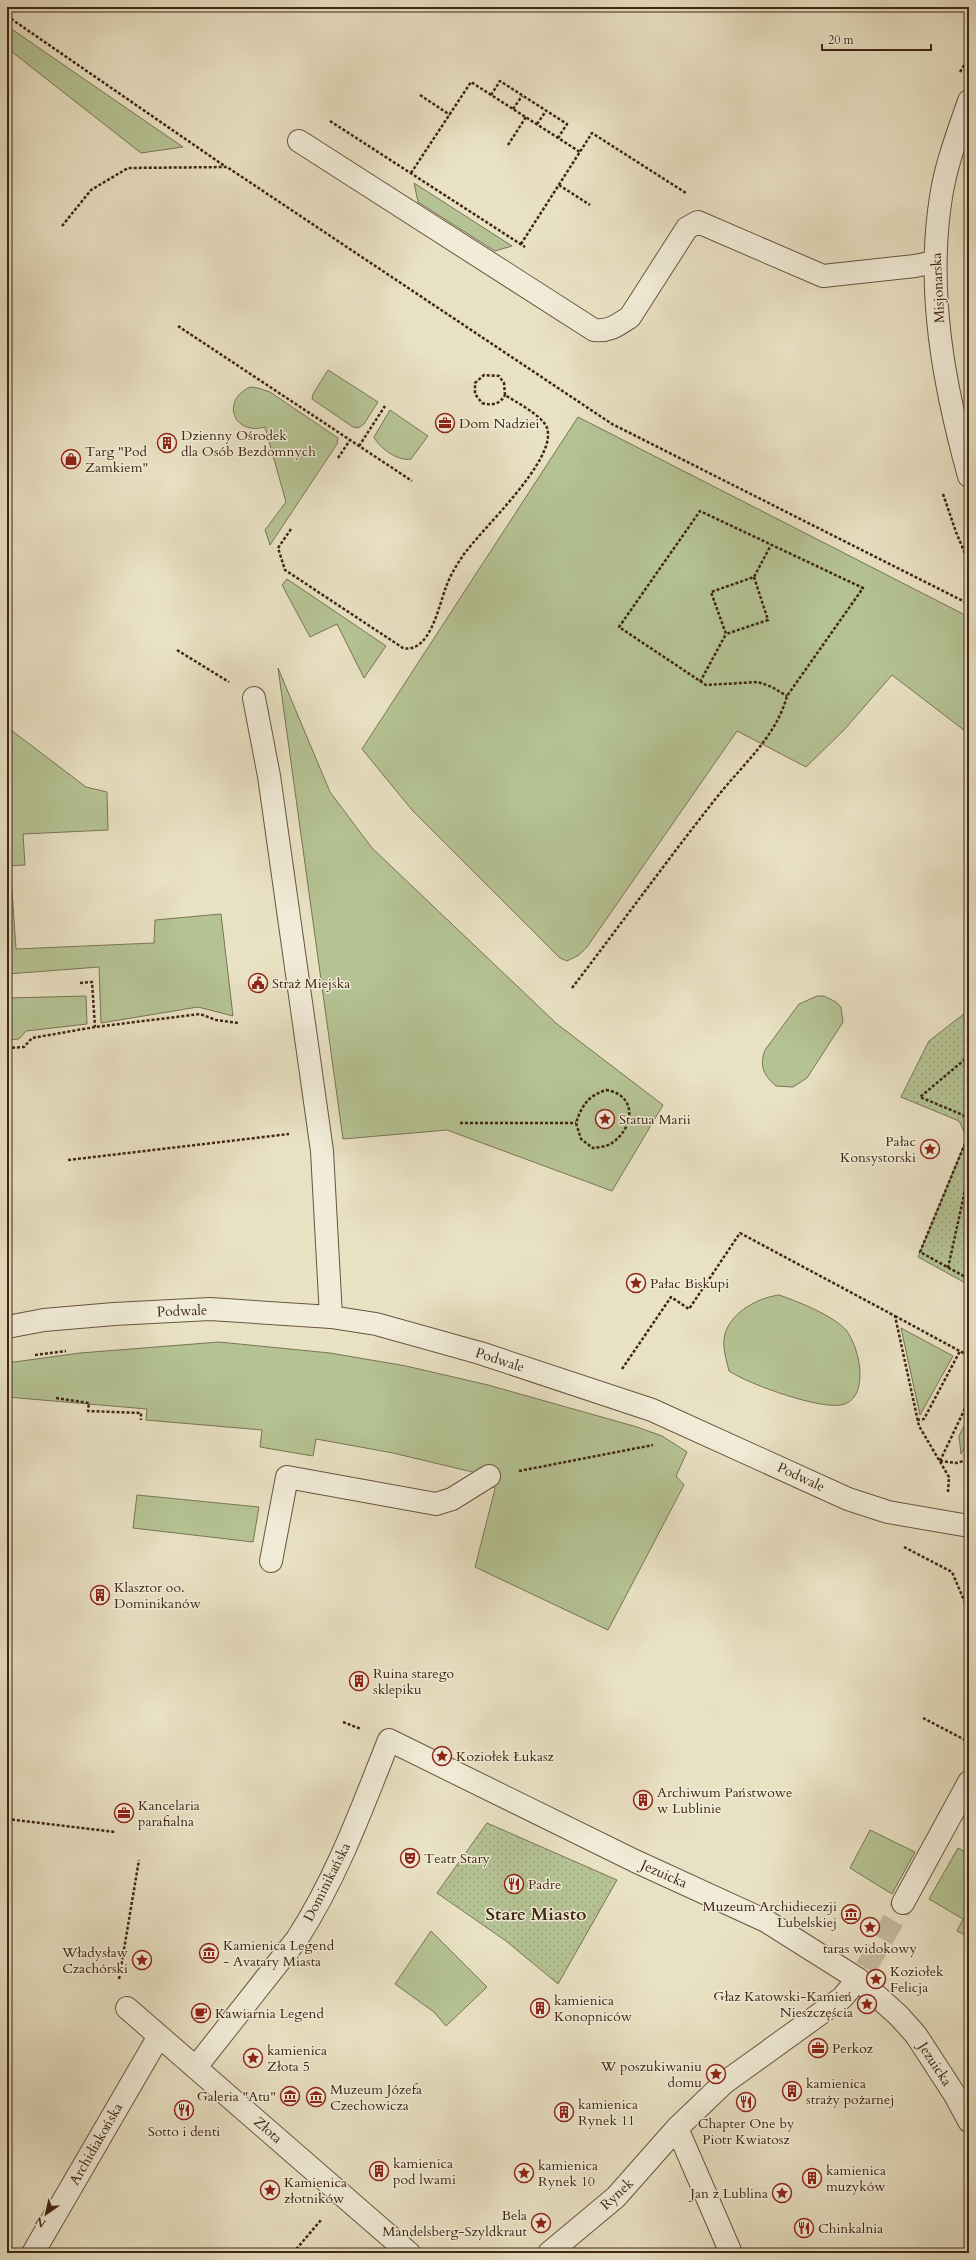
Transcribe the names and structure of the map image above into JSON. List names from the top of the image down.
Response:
{
  "streets": {
    "street": [
      "Misjonarska",
      "Podwale",
      "Jezuicka",
      "Dominikańska",
      "Złota",
      "Archidiakońska",
      "Rynek"
    ]
  },
  "crossings": [
    ["Jezuicka", "Dominikańska"],
    ["Jezuicka", "Rynek"],
    ["Dominikańska", "Złota"],
    ["Złota", "Archidiakońska"]
  ],
  "districts": ["Stare Miasto"],
  "places": {
    "office": ["Dom Nadziei", "Kancelaria parafialna", "Perkoz"],
    "building": [
      "Dzienny Ośrodek dla Osób Bezdomnych",
      "Klasztor oo. Dominikanów",
      "Ruina starego sklepiku",
      "Archiwum Państwowe w Lublinie",
      "kamienica Konopniców",
      "kamienica straży pożarnej",
      "kamienica Rynek 11",
      "kamienica pod lwami",
      "kamienica muzyków"
    ],
    "shop": ["Targ \"Pod Zamkiem\""],
    "public building": ["Straż Miejska"],
    "place": [
      "Statua Marii",
      "Pałac Konsystorski",
      "Pałac Biskupi",
      "Koziołek Łukasz",
      "taras widokowy",
      "Władysław Czachórski",
      "Koziołek Felicja",
      "Głaz Katowski-Kamień Nieszczęścia",
      "kamienica Złota 5",
      "W poszukiwaniu domu",
      "kamienica Rynek 10",
      "Kamienica złotników",
      "Jan z Lublina",
      "Bela Mandelsberg-Szyldkraut"
    ],
    "theatre": ["Teatr Stary"],
    "restaurant": [
      "Padre",
      "Chapter One by Piotr Kwiatosz",
      "Sotto i denti",
      "Chinkalnia"
    ],
    "museum": [
      "Muzeum Archidiecezji Lubelskiej",
      "Kamienica Legend - Avatary Miasta",
      "Galeria \"Atu\"",
      "Muzeum Józefa Czechowicza"
    ],
    "cafe": ["Kawiarnia Legend"]
  },
  "scale_bar": "20 m",
  "north": "bottom left"
}
